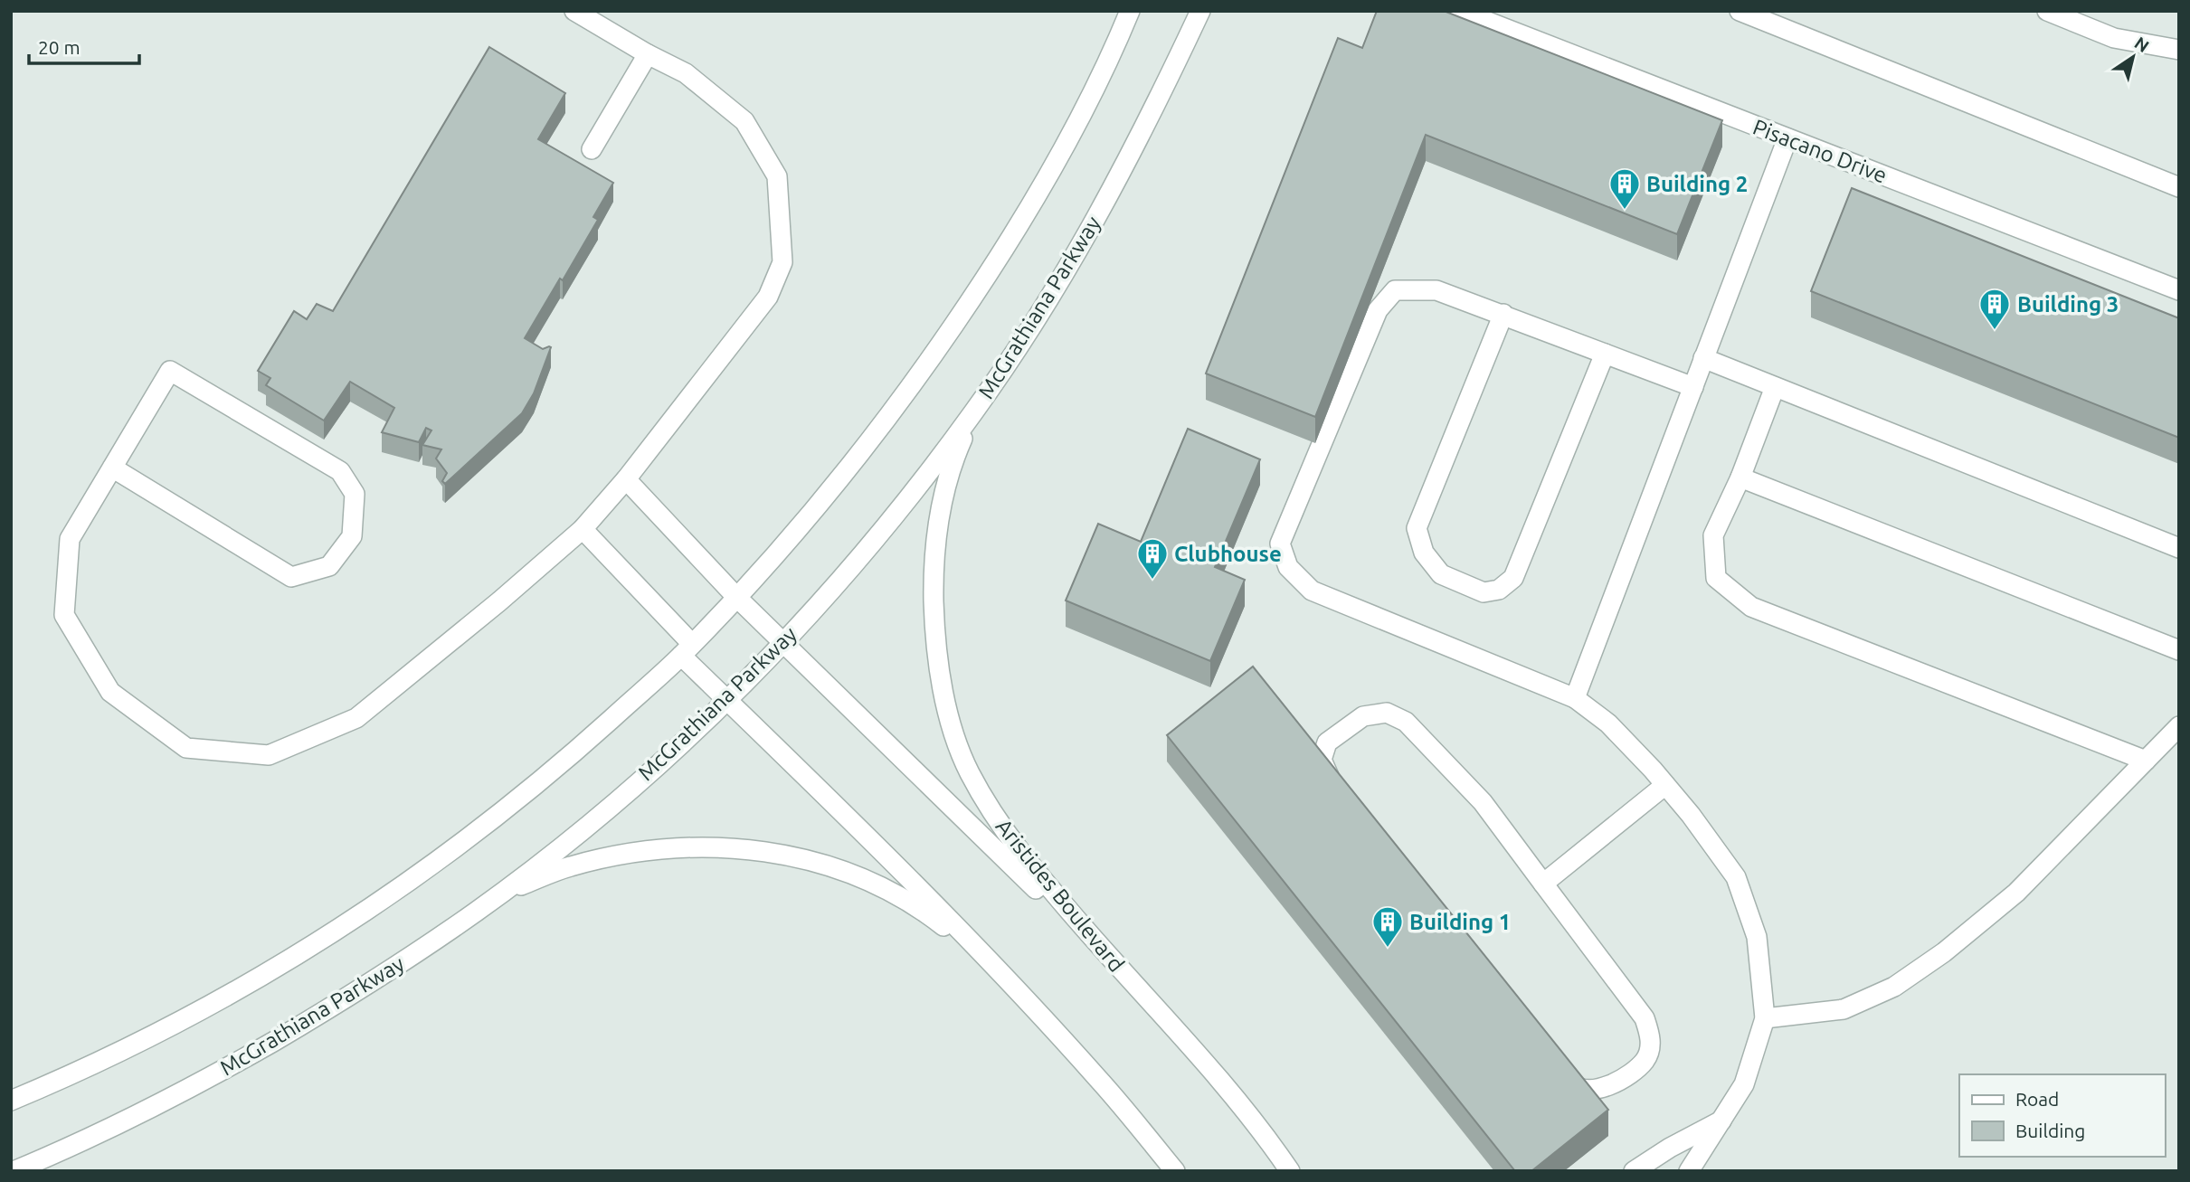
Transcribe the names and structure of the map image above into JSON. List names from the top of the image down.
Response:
{
  "streets": {
    "street": ["Pisacano Drive", "McGrathiana Parkway", "Aristides Boulevard"]
  },
  "crossings": [
    ["McGrathiana Parkway", "Aristides Boulevard"]
  ],
  "places": {
    "building": [
      "Building 2",
      "Building 3",
      "Clubhouse",
      "Building 1"
    ]
  },
  "legend": ["Road", "Building"],
  "scale_bar": "20 m",
  "north": "top right"
}
